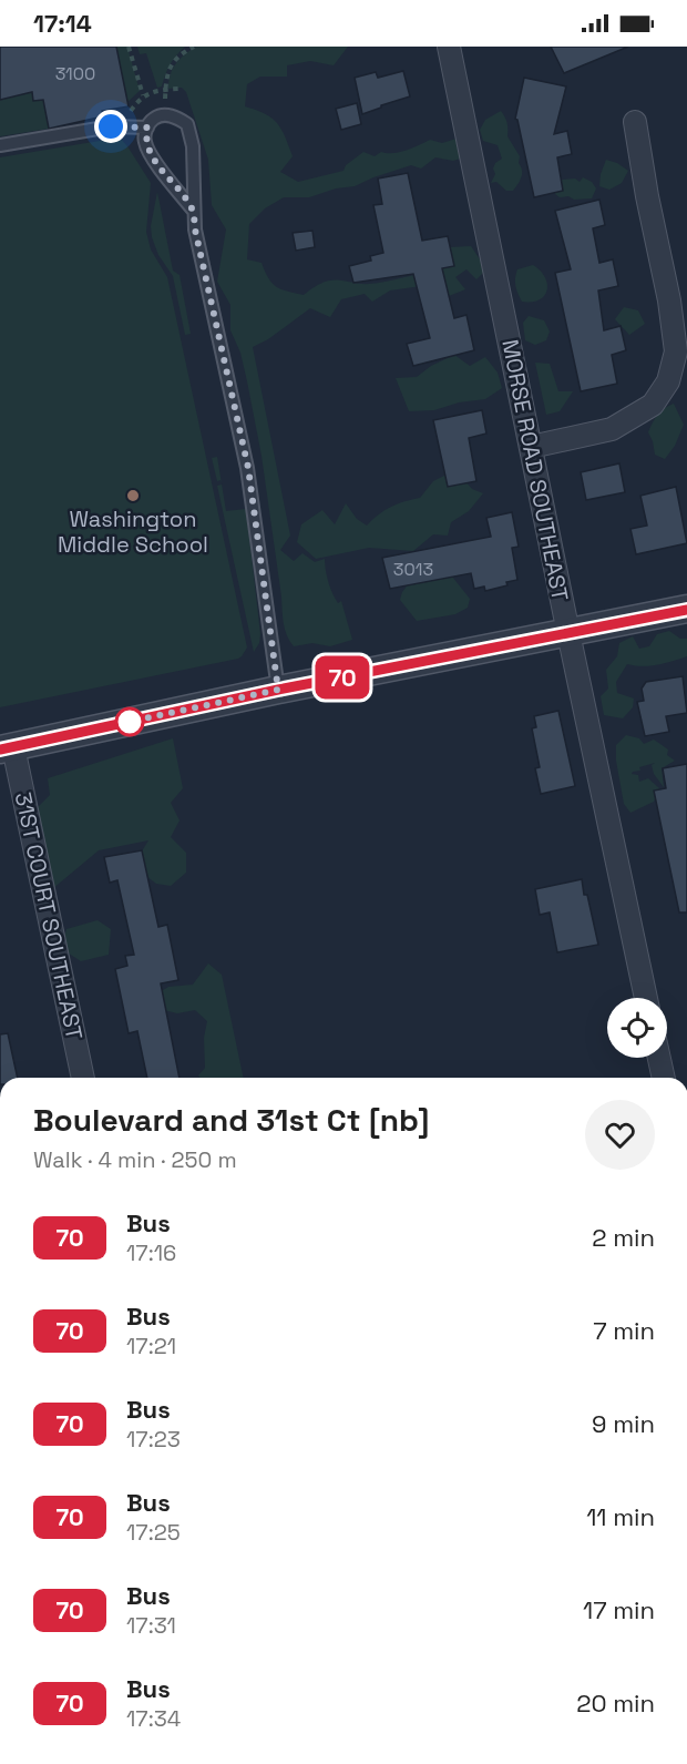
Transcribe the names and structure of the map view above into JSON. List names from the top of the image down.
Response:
{
  "streets": {
    "street": ["MORSE ROAD SOUTHEAST", "31ST COURT SOUTHEAST"]
  },
  "places": ["Washington Middle School"],
  "lines": ["bus line 70"],
  "house_numbers": ["3100", "3013"],
  "page": {
    "status": "17:14",
    "on_map": "70",
    "heading": ["Boulevard and 31st Ct [nb]", "Walk · 4 min · 250 m"],
    "list": [
      {
        "mark": "70",
        "name": "Bus",
        "note": "17:16",
        "value": "2 min"
      },
      {
        "mark": "70",
        "name": "Bus",
        "note": "17:21",
        "value": "7 min"
      },
      {
        "mark": "70",
        "name": "Bus",
        "note": "17:23",
        "value": "9 min"
      },
      {
        "mark": "70",
        "name": "Bus",
        "note": "17:25",
        "value": "11 min"
      },
      {
        "mark": "70",
        "name": "Bus",
        "note": "17:31",
        "value": "17 min"
      },
      {
        "mark": "70",
        "name": "Bus",
        "note": "17:34",
        "value": "20 min"
      }
    ]
  }
}
